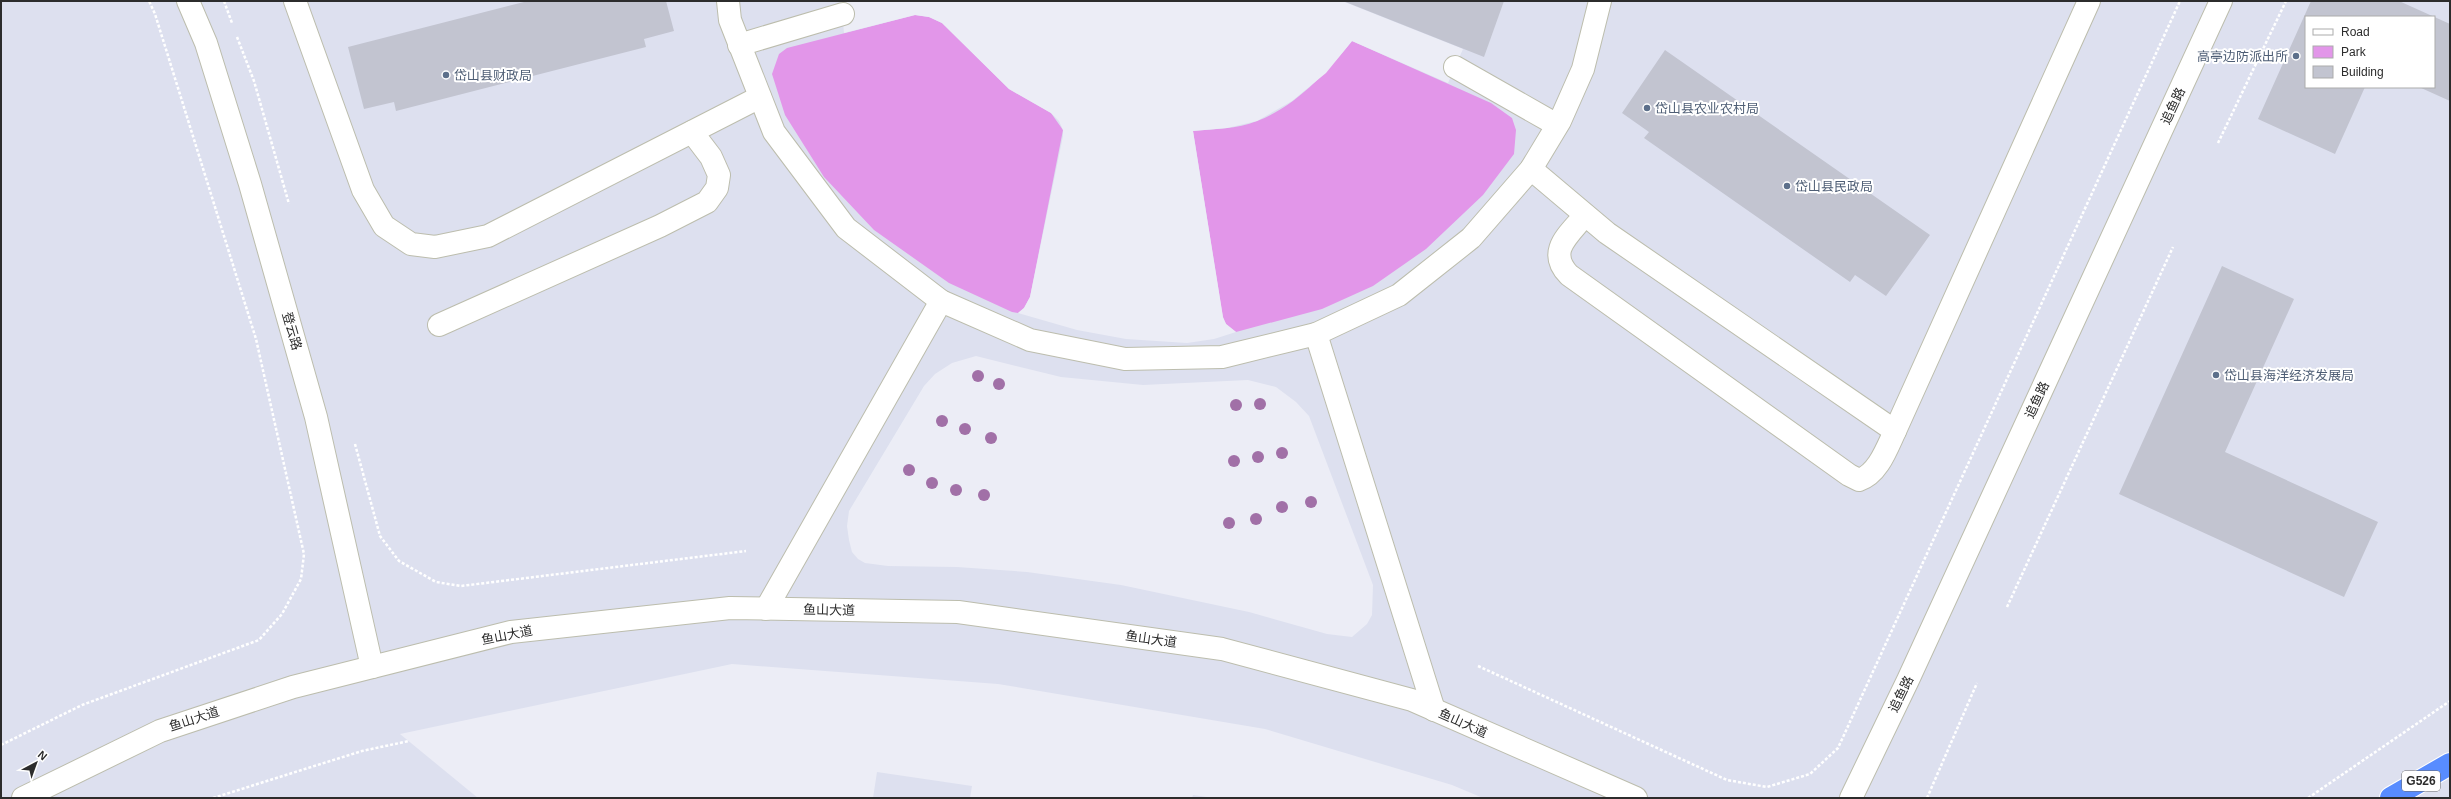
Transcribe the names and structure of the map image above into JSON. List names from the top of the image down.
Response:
{
  "streets": {
    "highway": ["G526"],
    "street": ["追鱼路", "登云路", "鱼山大道"]
  },
  "crossings": [
    ["登云路", "鱼山大道"]
  ],
  "places": [
    "高亭边防派出所",
    "岱山县财政局",
    "岱山县农业农村局",
    "岱山县民政局",
    "岱山县海洋经济发展局"
  ],
  "legend": ["Road", "Park", "Building"],
  "north": "top right"
}
